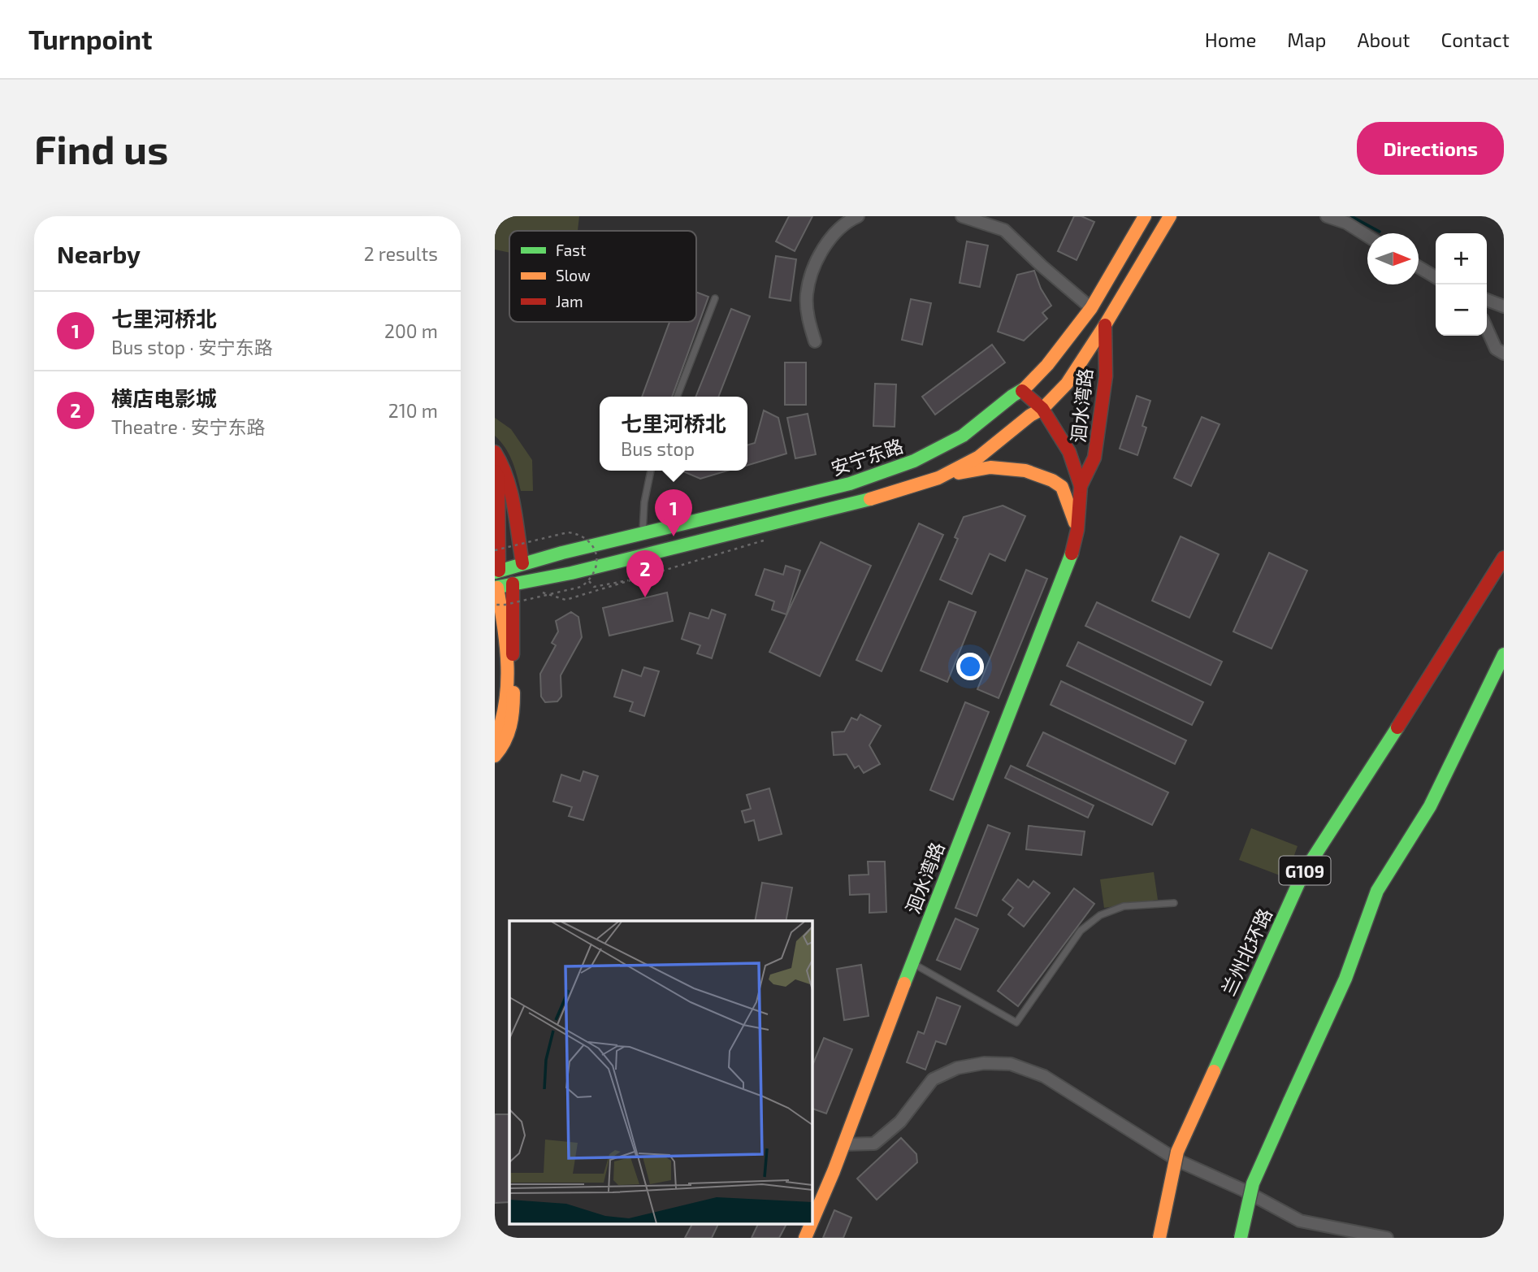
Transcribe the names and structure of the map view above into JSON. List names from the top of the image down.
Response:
{
  "streets": {
    "main road": [
      "洄水湾路",
      "安宁东路",
      "G109",
      "兰州北环路"
    ]
  },
  "crossings": [
    ["洄水湾路", "安宁东路"]
  ],
  "legend": ["Fast", "Slow", "Jam"],
  "north": "right",
  "page": {
    "header": "Turnpoint",
    "nav": [
      "Home",
      "Map",
      "About",
      "Contact"
    ],
    "buttons": "Directions",
    "title": "Find us",
    "heading": ["Nearby", "2 results"],
    "map_buttons": ["+", "−"],
    "list": [
      {
        "mark": "1",
        "name": "七里河桥北",
        "note": "Bus stop · 安宁东路",
        "value": "200 m"
      },
      {
        "mark": "2",
        "name": "横店电影城",
        "note": "Theatre · 安宁东路",
        "value": "210 m"
      }
    ],
    "popup": ["七里河桥北", "Bus stop"],
    "pins": ["1", "2"]
  }
}
